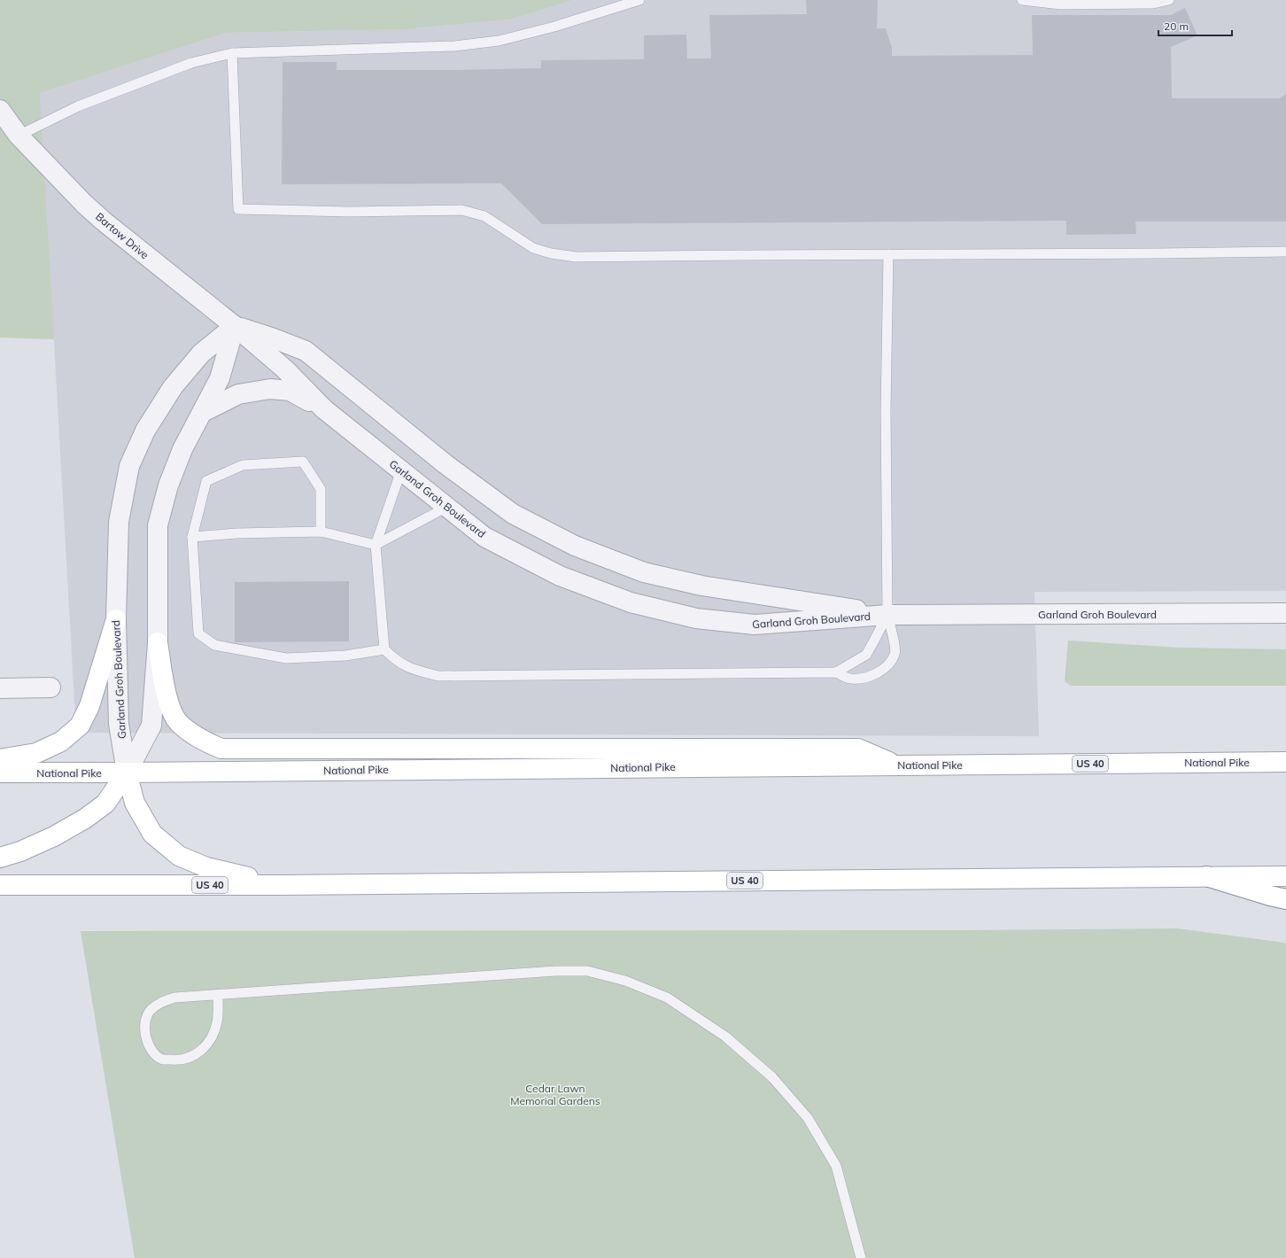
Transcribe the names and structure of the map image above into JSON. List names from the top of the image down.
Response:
{
  "streets": {
    "main road": ["National Pike", "US 40"],
    "street": ["Bartow Drive", "Garland Groh Boulevard"]
  },
  "crossings": [
    ["Bartow Drive", "Garland Groh Boulevard"],
    ["Garland Groh Boulevard", "National Pike"]
  ],
  "parks": ["Cedar Lawn Memorial Gardens"],
  "scale_bar": "20 m"
}
